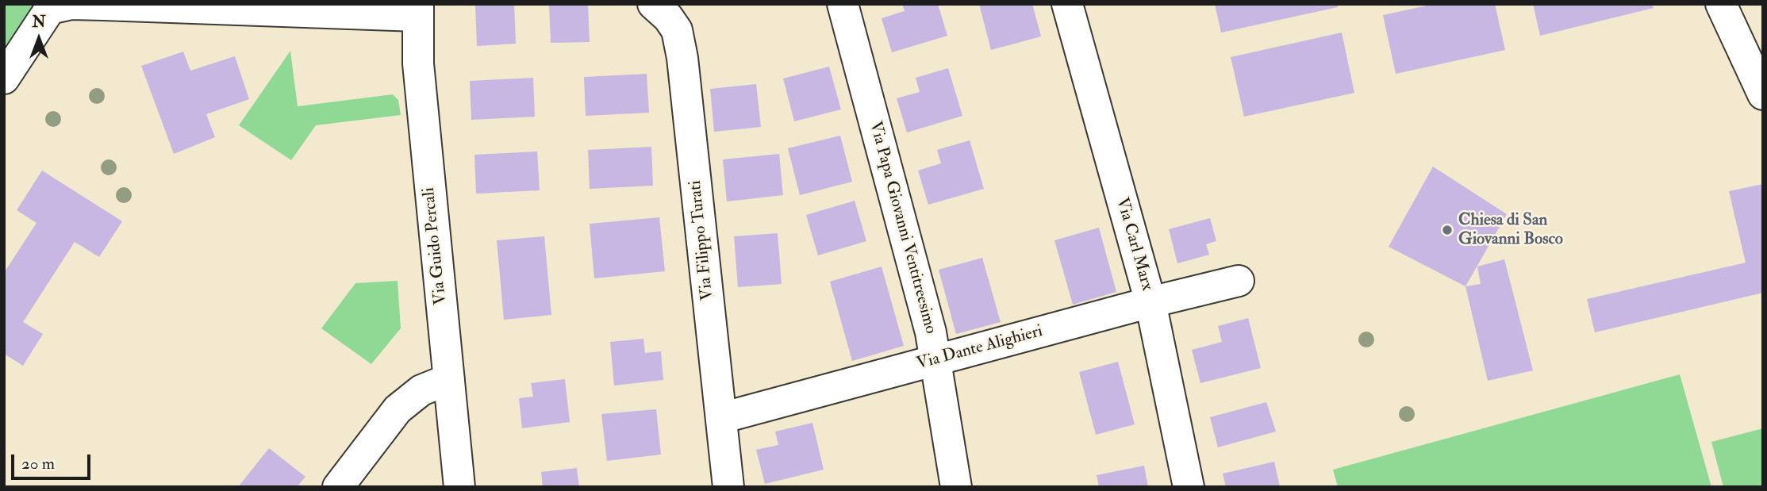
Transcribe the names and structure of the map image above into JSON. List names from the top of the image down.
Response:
{
  "streets": {
    "street": [
      "Via Papa Giovanni Ventitreesimo",
      "Via Filippo Turati",
      "Via Carl Marx",
      "Via Guido Percali",
      "Via Dante Alighieri"
    ]
  },
  "crossings": [
    ["Via Papa Giovanni Ventitreesimo", "Via Dante Alighieri"],
    ["Via Filippo Turati", "Via Dante Alighieri"],
    ["Via Carl Marx", "Via Dante Alighieri"]
  ],
  "places": ["Chiesa di San Giovanni Bosco"],
  "scale_bar": "20 m",
  "north": "top"
}
